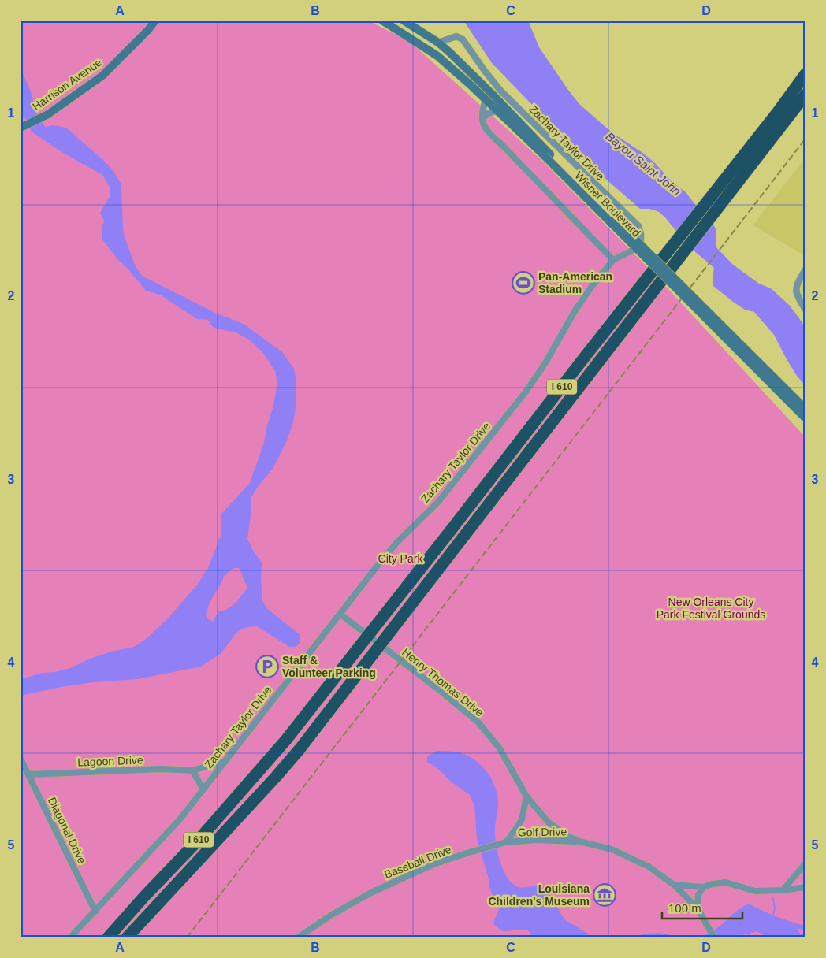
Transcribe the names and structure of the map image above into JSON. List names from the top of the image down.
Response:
{
  "streets": {
    "highway": ["I 610"],
    "street": [
      "Harrison Avenue",
      "Zachary Taylor Drive",
      "Wisner Boulevard",
      "Henry Thomas Drive",
      "Lagoon Drive",
      "Diagonal Drive",
      "Golf Drive",
      "Baseball Drive"
    ]
  },
  "crossings": [
    ["Zachary Taylor Drive", "Henry Thomas Drive"],
    ["Zachary Taylor Drive", "Lagoon Drive"],
    ["Zachary Taylor Drive", "Diagonal Drive"],
    ["Henry Thomas Drive", "Golf Drive"],
    ["Lagoon Drive", "Diagonal Drive"],
    ["Golf Drive", "Baseball Drive"]
  ],
  "water": ["Bayou Saint John"],
  "parks": ["City Park", "New Orleans City Park Festival Grounds"],
  "places": {
    "sports": ["Pan-American Stadium"],
    "parking": ["Staff & Volunteer Parking"],
    "museum": ["Louisiana Children's Museum"]
  },
  "scale_bar": "100 m",
  "grid": {
    "columns": [
      "A",
      "B",
      "C",
      "D"
    ],
    "rows": [
      "1",
      "2",
      "3",
      "4",
      "5"
    ]
  }
}
